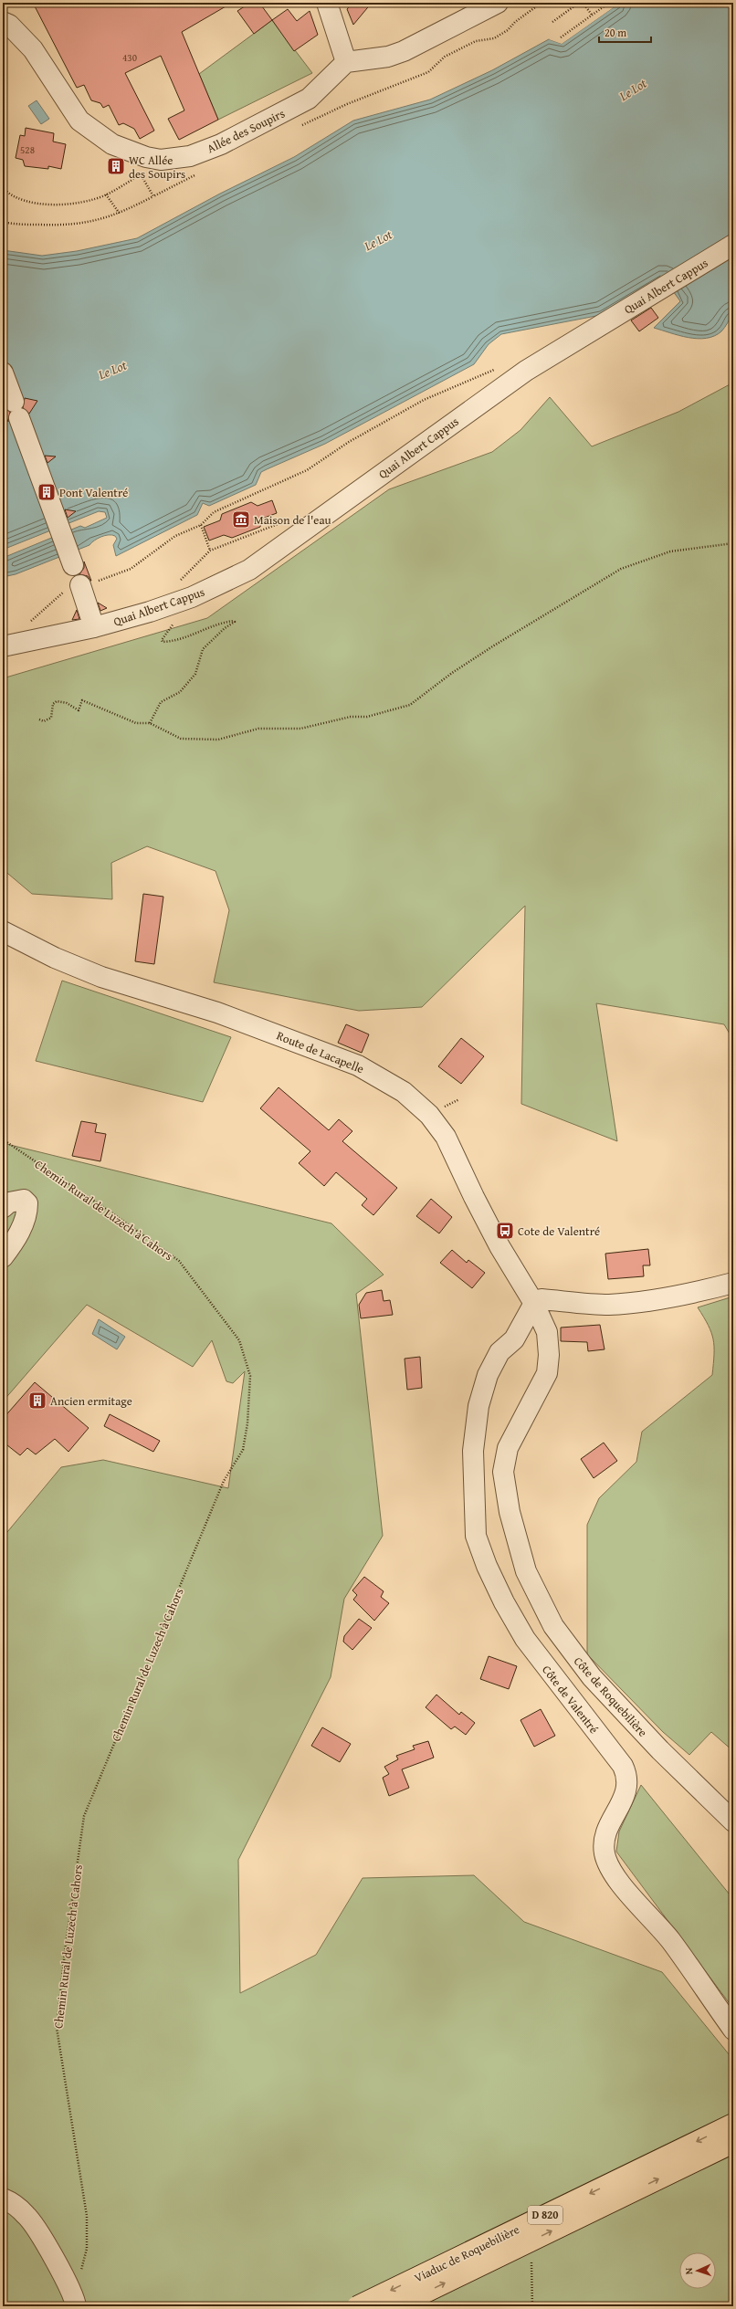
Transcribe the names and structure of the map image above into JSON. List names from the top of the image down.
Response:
{
  "streets": {
    "main road": ["D 820", "Viaduc de Roquebilière"],
    "street": [
      "Allée des Soupirs",
      "Quai Albert Cappus",
      "Route de Lacapelle",
      "Côte de Roquebilière",
      "Côte de Valentré"
    ],
    "path": ["Chemin Rural de Luzech à Cahors"]
  },
  "crossings": [
    ["Route de Lacapelle", "Côte de Roquebilière"],
    ["Route de Lacapelle", "Côte de Valentré"],
    ["Côte de Roquebilière", "Côte de Valentré"]
  ],
  "water": ["Le Lot"],
  "places": {
    "building": ["WC Allée des Soupirs", "Pont Valentré", "Ancien ermitage"],
    "museum": ["Maison de l'eau"],
    "bus stop": ["Cote de Valentré"]
  },
  "house_numbers": ["430", "528"],
  "scale_bar": "20 m",
  "north": "left"
}
